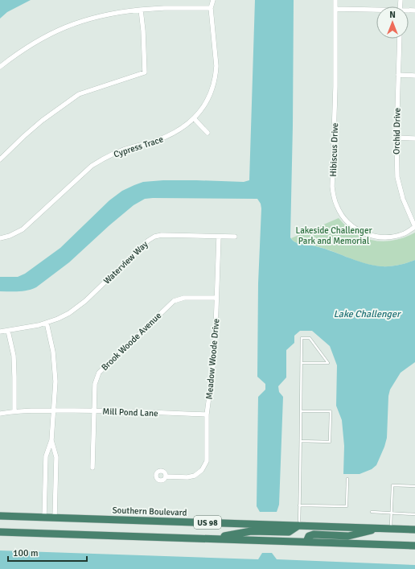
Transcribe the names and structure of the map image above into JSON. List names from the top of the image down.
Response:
{
  "streets": {
    "highway": ["Southern Boulevard", "US 98"],
    "street": [
      "Orchid Drive",
      "Cypress Trace",
      "Hibiscus Drive",
      "Waterview Way",
      "Brook Woode Avenue",
      "Meadow Woode Drive",
      "Mill Pond Lane"
    ]
  },
  "crossings": [
    ["Orchid Drive", "Hibiscus Drive"],
    ["Waterview Way", "Meadow Woode Drive"],
    ["Brook Woode Avenue", "Meadow Woode Drive"],
    ["Brook Woode Avenue", "Mill Pond Lane"],
    ["Meadow Woode Drive", "Mill Pond Lane"]
  ],
  "water": ["Lake Challenger"],
  "parks": ["Lakeside Challenger Park and Memorial"],
  "scale_bar": "100 m",
  "north": "top"
}
